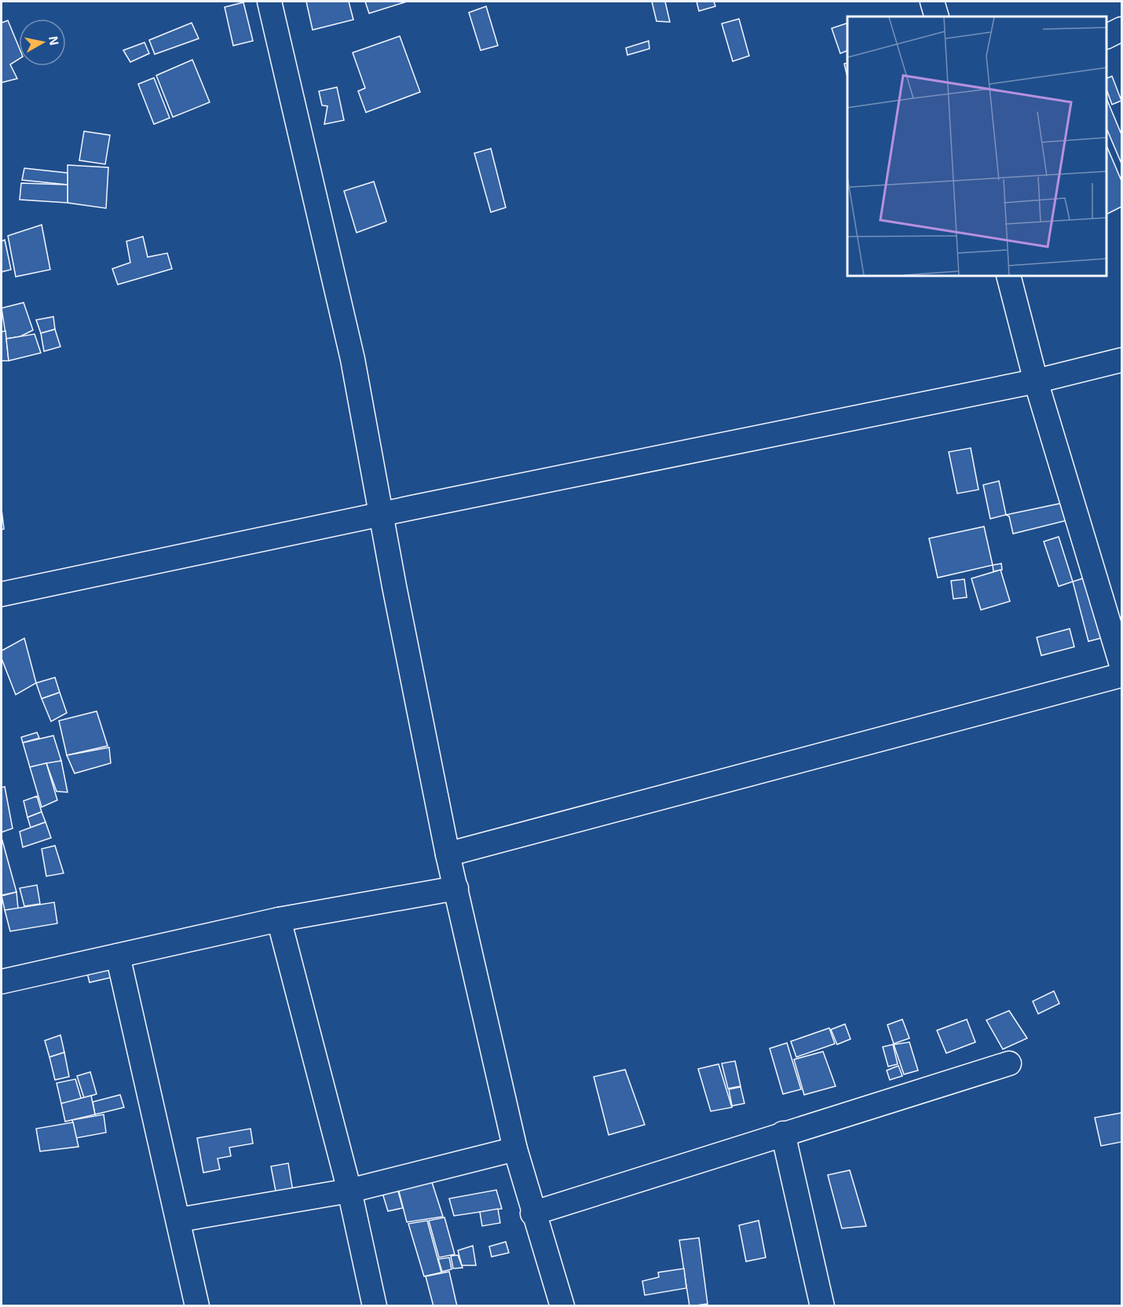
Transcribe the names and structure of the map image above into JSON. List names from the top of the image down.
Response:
{
  "north": "right"
}
